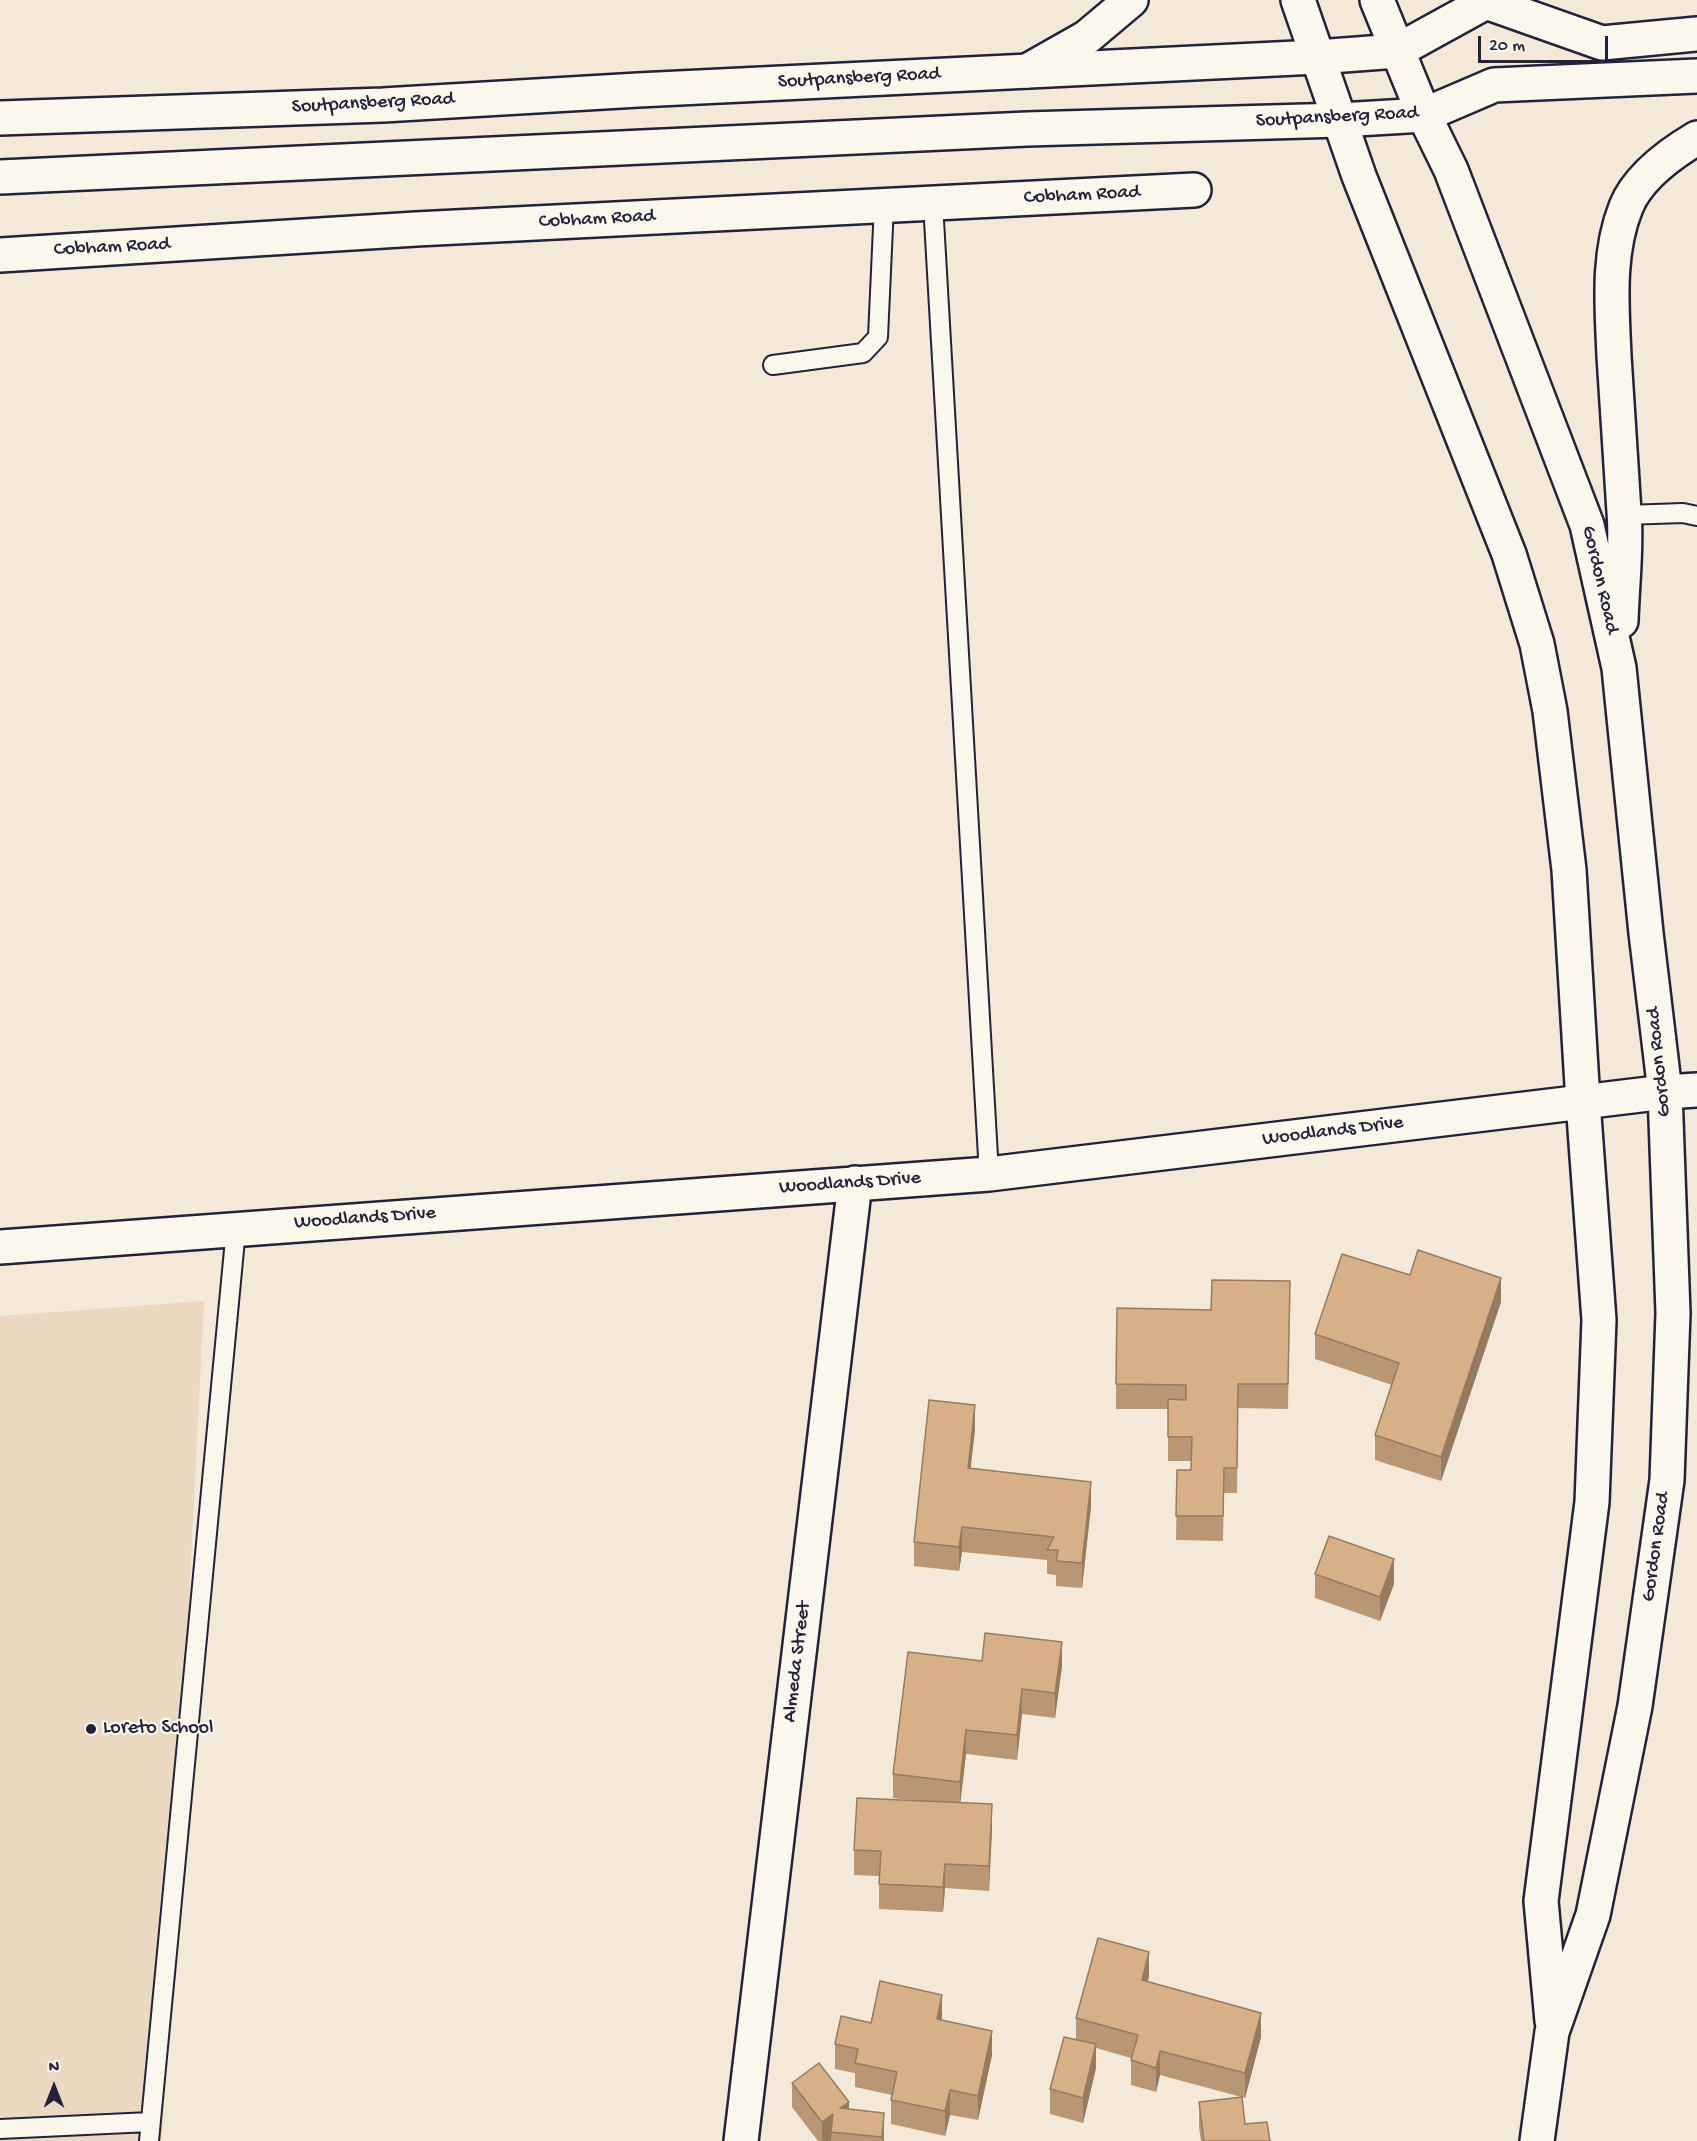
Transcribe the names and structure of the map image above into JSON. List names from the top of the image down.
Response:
{
  "streets": {
    "main road": [
      "Soutpansberg Road",
      "Cobham Road",
      "Gordon Road",
      "Woodlands Drive",
      "Almeda Street"
    ]
  },
  "crossings": [
    ["Soutpansberg Road", "Gordon Road"],
    ["Gordon Road", "Woodlands Drive"],
    ["Woodlands Drive", "Almeda Street"]
  ],
  "places": ["Loreto School"],
  "scale_bar": "20 m",
  "north": "top"
}
